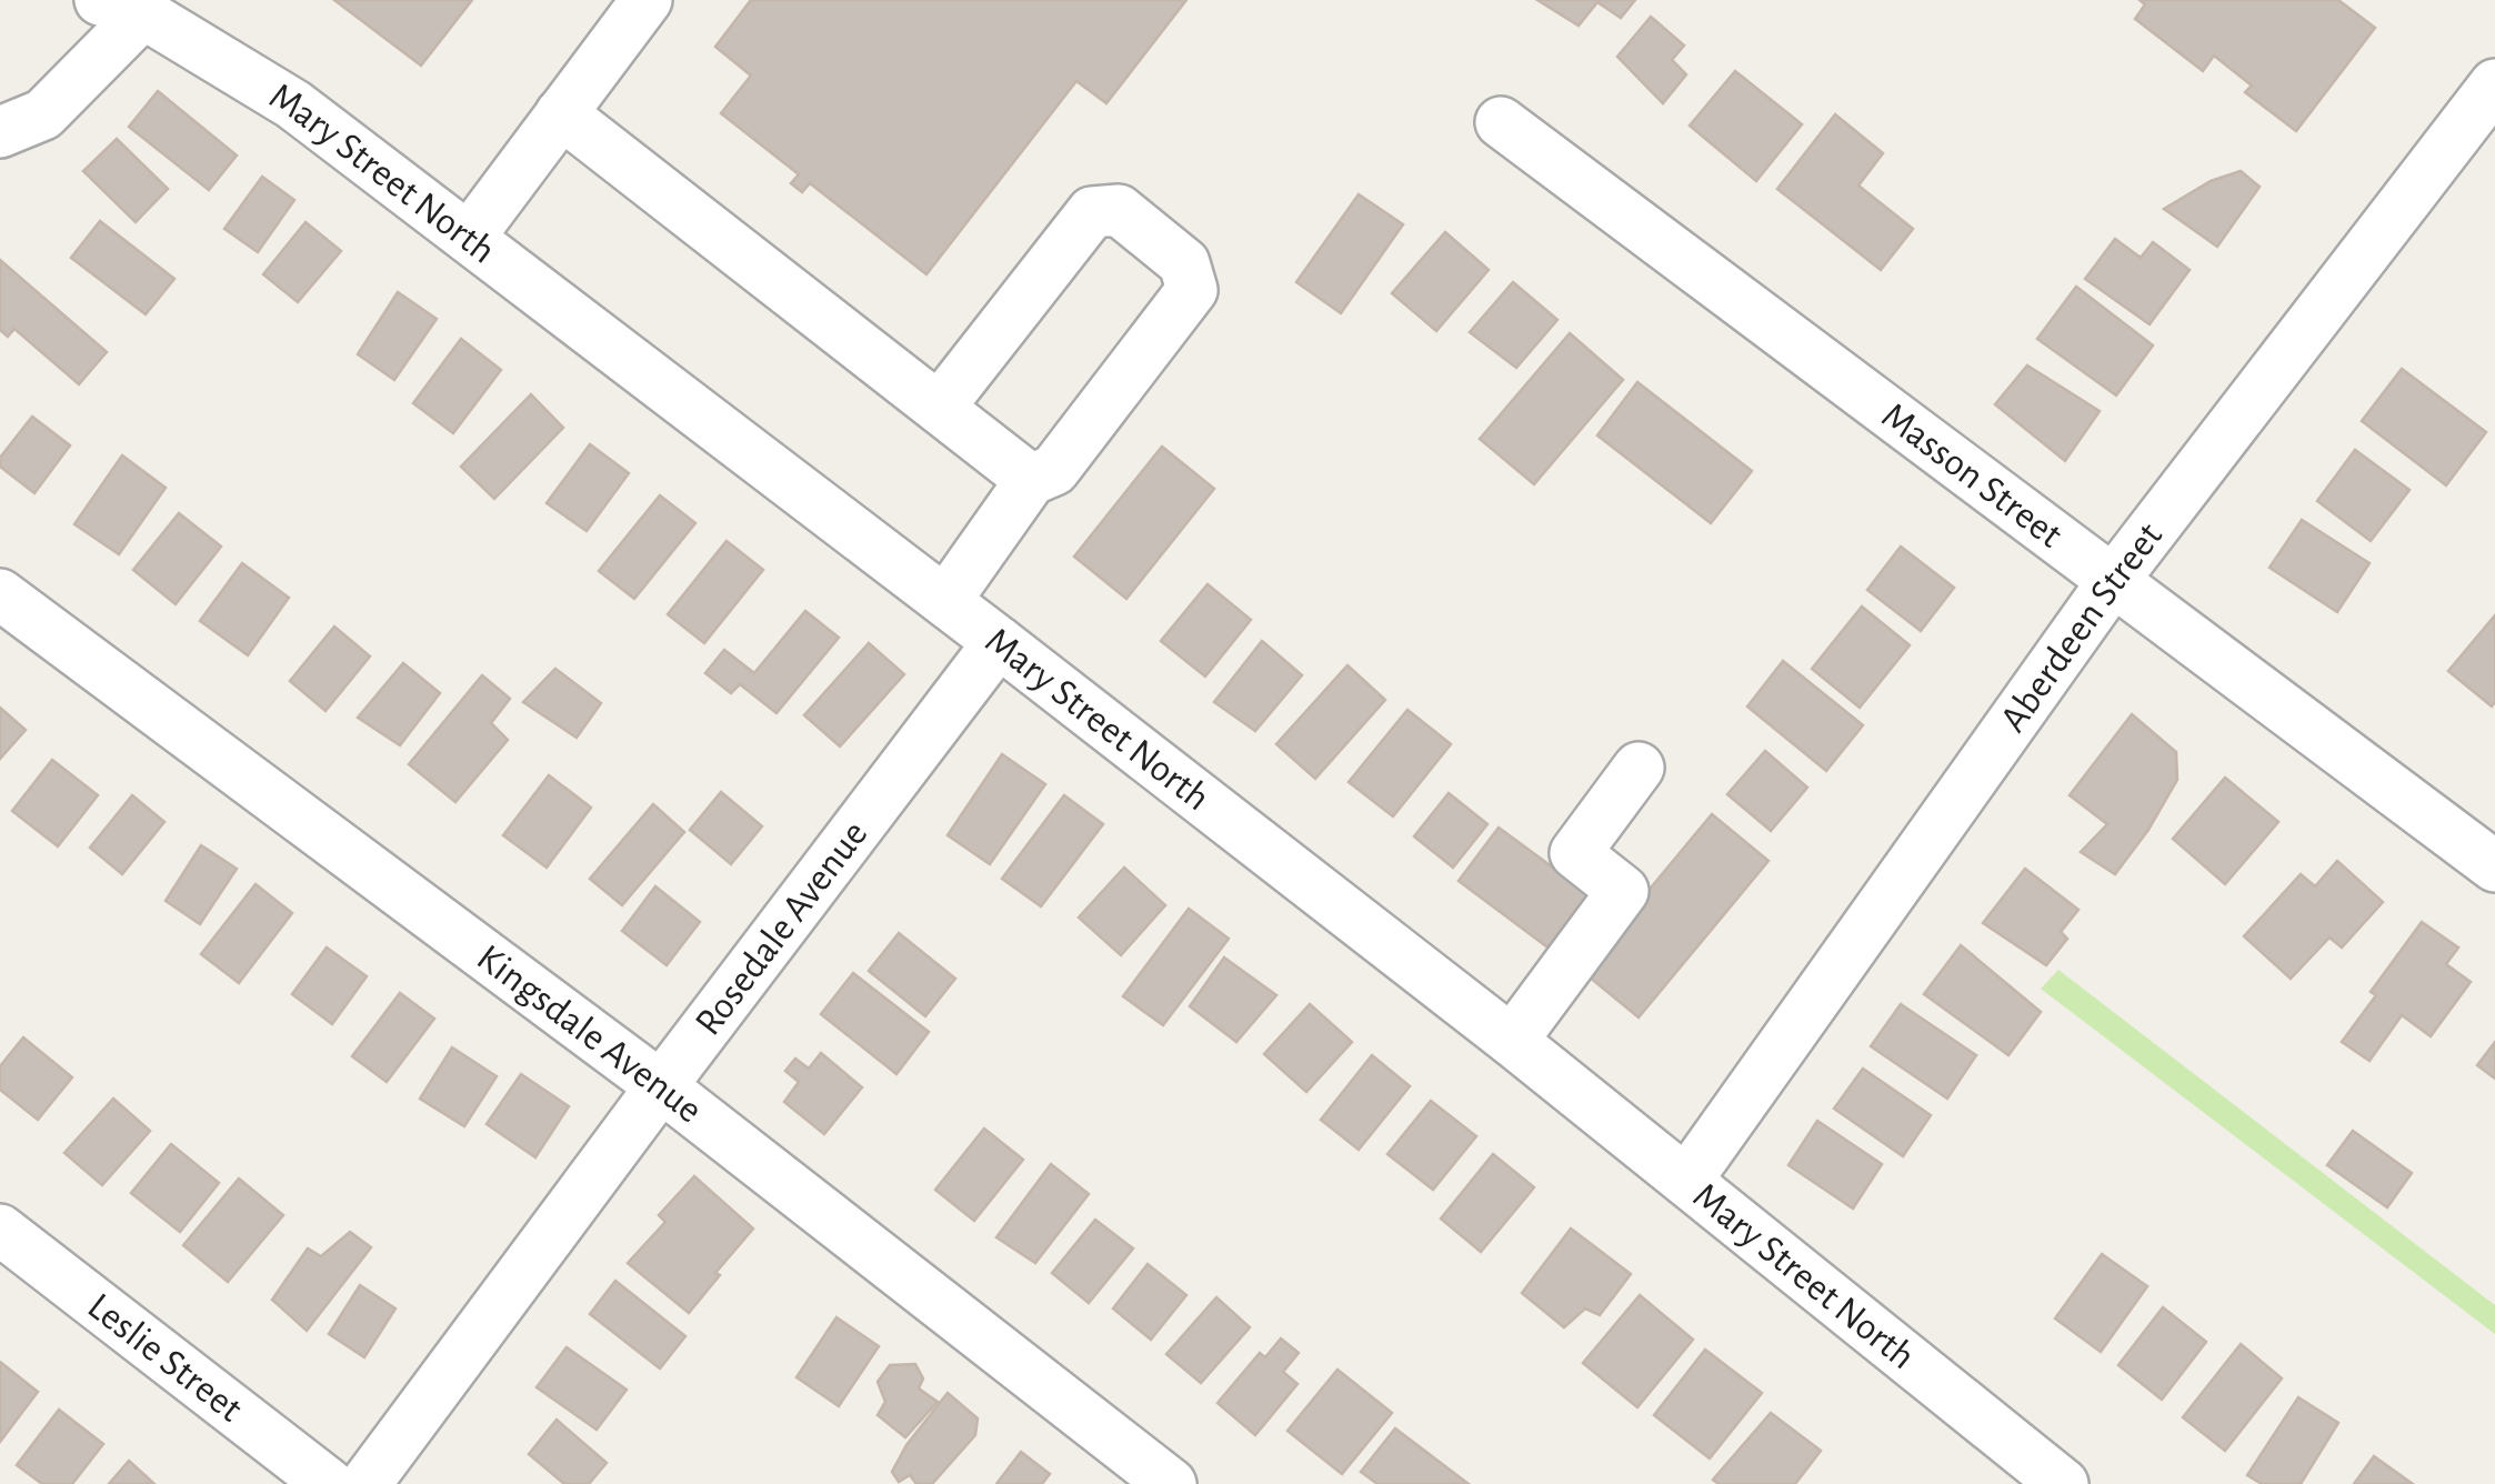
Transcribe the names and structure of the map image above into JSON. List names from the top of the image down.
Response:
{
  "streets": {
    "street": [
      "Mary Street North",
      "Masson Street",
      "Aberdeen Street",
      "Rosedale Avenue",
      "Kingsdale Avenue",
      "Leslie Street"
    ]
  },
  "crossings": [
    ["Mary Street North", "Aberdeen Street"],
    ["Mary Street North", "Rosedale Avenue"],
    ["Masson Street", "Aberdeen Street"],
    ["Rosedale Avenue", "Kingsdale Avenue"]
  ]
}
